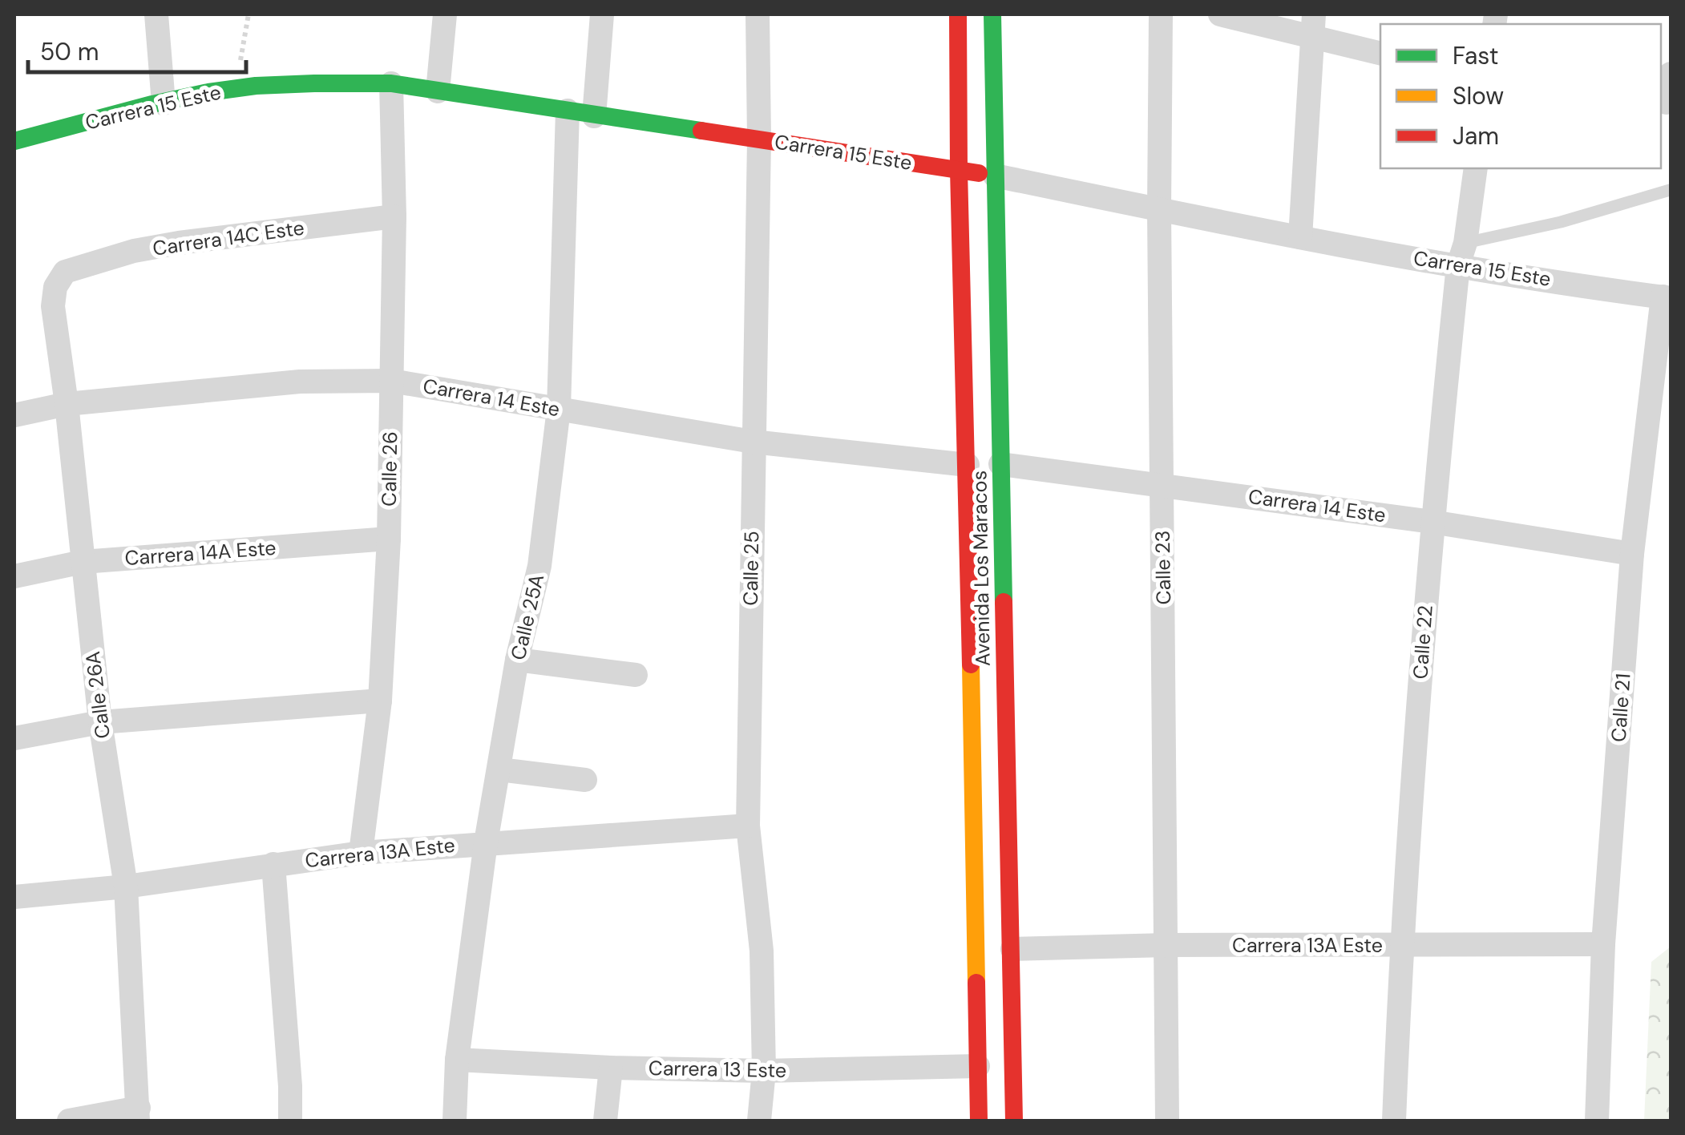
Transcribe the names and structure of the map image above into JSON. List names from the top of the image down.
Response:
{
  "streets": {
    "street": [
      "Carrera 15 Este",
      "Carrera 14C Este",
      "Carrera 14 Este",
      "Calle 26",
      "Carrera 14A Este",
      "Calle 23",
      "Calle 25",
      "Avenida Los Maracos",
      "Calle 25A",
      "Calle 22",
      "Calle 26A",
      "Calle 21",
      "Carrera 13A Este",
      "Carrera 13 Este"
    ]
  },
  "crossings": [
    ["Carrera 15 Este", "Calle 26"],
    ["Carrera 15 Este", "Calle 23"],
    ["Carrera 15 Este", "Calle 25"],
    ["Carrera 15 Este", "Avenida Los Maracos"],
    ["Carrera 15 Este", "Calle 25A"],
    ["Carrera 15 Este", "Calle 22"],
    ["Carrera 15 Este", "Calle 21"],
    ["Carrera 14C Este", "Calle 26"],
    ["Carrera 14C Este", "Calle 26A"],
    ["Carrera 14 Este", "Calle 26"],
    ["Carrera 14 Este", "Calle 23"],
    ["Carrera 14 Este", "Calle 25"],
    ["Carrera 14 Este", "Avenida Los Maracos"],
    ["Carrera 14 Este", "Calle 25A"],
    ["Carrera 14 Este", "Calle 22"],
    ["Carrera 14 Este", "Calle 26A"],
    ["Carrera 14 Este", "Calle 21"],
    ["Calle 26", "Carrera 14A Este"],
    ["Calle 26", "Carrera 13A Este"],
    ["Carrera 14A Este", "Calle 26A"],
    ["Calle 23", "Carrera 13A Este"],
    ["Calle 25", "Carrera 13A Este"],
    ["Calle 25", "Carrera 13 Este"],
    ["Avenida Los Maracos", "Carrera 13A Este"],
    ["Avenida Los Maracos", "Carrera 13 Este"],
    ["Calle 25A", "Carrera 13A Este"],
    ["Calle 25A", "Carrera 13 Este"],
    ["Calle 22", "Carrera 13A Este"],
    ["Calle 26A", "Carrera 13A Este"],
    ["Calle 21", "Carrera 13A Este"]
  ],
  "legend": ["Fast", "Slow", "Jam"],
  "scale_bar": "50 m"
}
